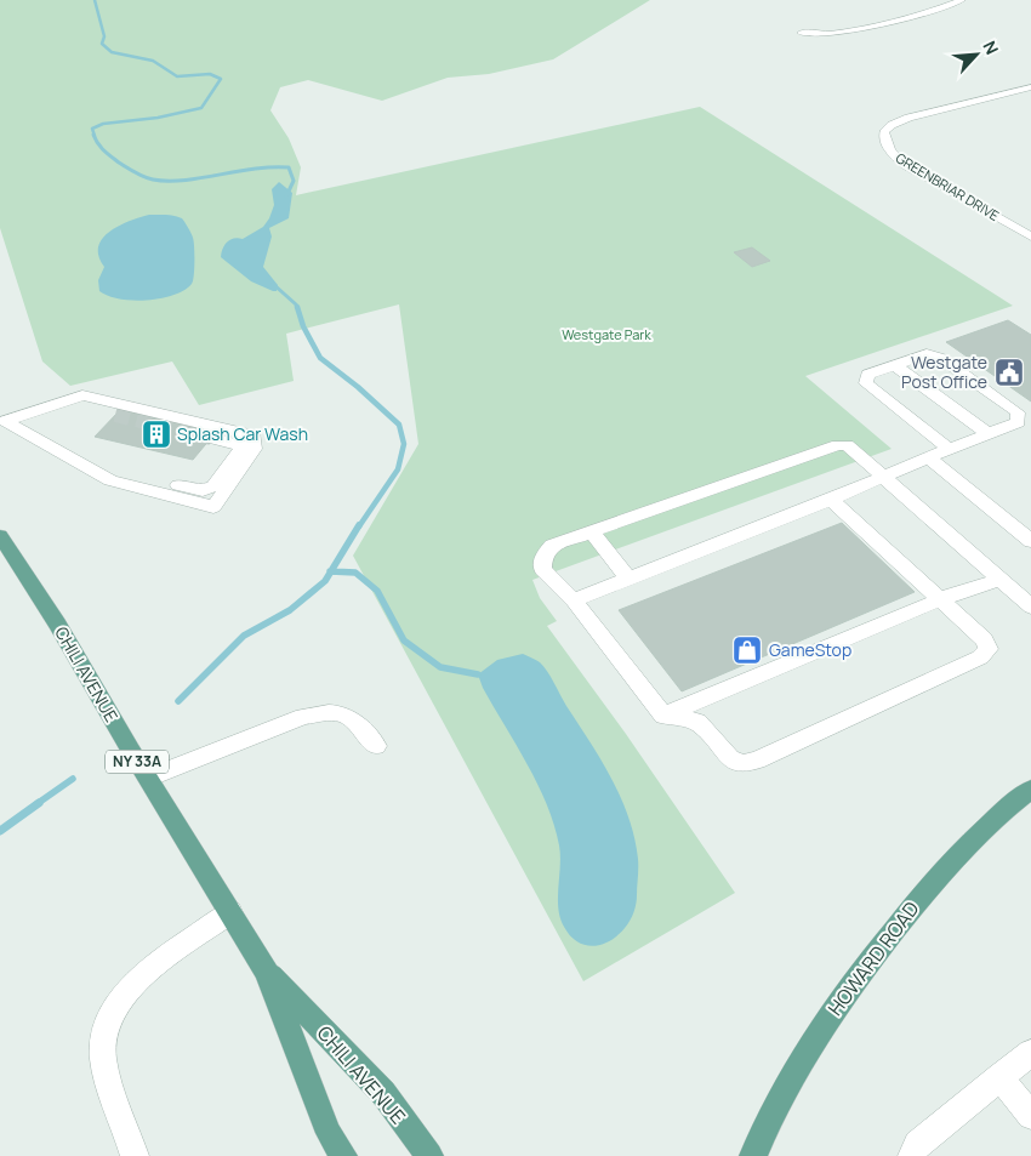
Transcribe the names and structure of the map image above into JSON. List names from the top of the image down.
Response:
{
  "streets": {
    "main road": ["CHILI AVENUE", "NY 33A", "HOWARD ROAD"],
    "street": ["GREENBRIAR DRIVE"]
  },
  "parks": ["Westgate Park"],
  "places": {
    "public building": ["Westgate Post Office"],
    "building": ["Splash Car Wash"],
    "shop": ["GameStop"]
  },
  "north": "top right"
}
